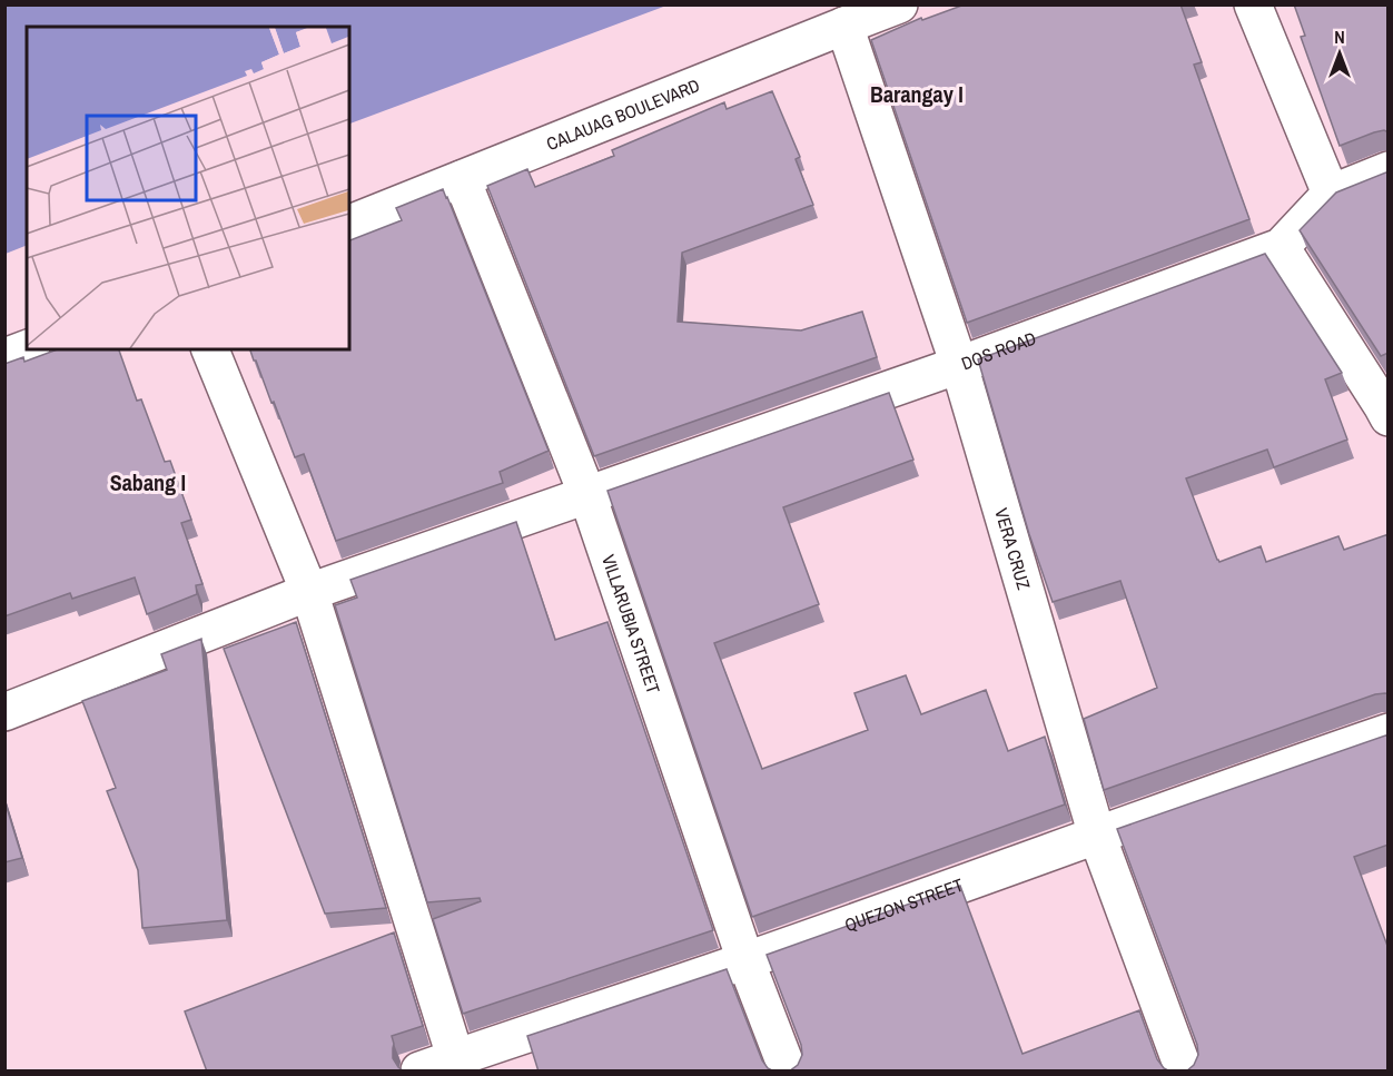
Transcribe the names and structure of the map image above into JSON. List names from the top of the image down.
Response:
{
  "streets": {
    "street": [
      "CALAUAG BOULEVARD",
      "DOS ROAD",
      "VERA CRUZ",
      "VILLARUBIA STREET",
      "QUEZON STREET"
    ]
  },
  "crossings": [
    ["CALAUAG BOULEVARD", "VERA CRUZ"],
    ["CALAUAG BOULEVARD", "VILLARUBIA STREET"],
    ["DOS ROAD", "VERA CRUZ"],
    ["DOS ROAD", "VILLARUBIA STREET"],
    ["VERA CRUZ", "QUEZON STREET"],
    ["VILLARUBIA STREET", "QUEZON STREET"]
  ],
  "districts": ["Barangay I", "Sabang I"],
  "north": "top"
}
